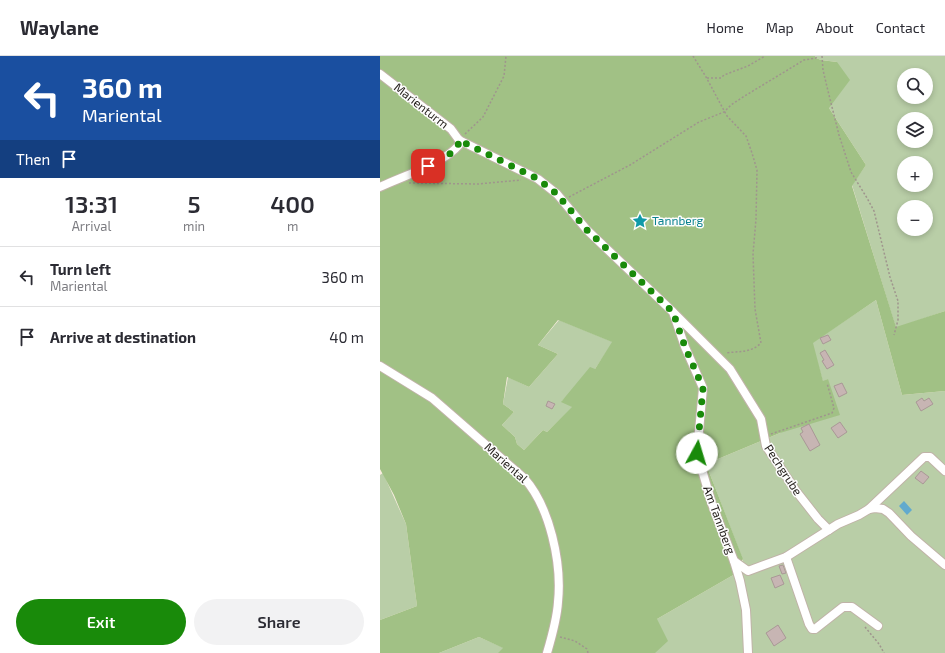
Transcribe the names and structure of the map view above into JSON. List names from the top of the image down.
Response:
{
  "streets": {
    "street": [
      "Marienturm",
      "Mariental",
      "Pechgrube",
      "Am Tannberg"
    ]
  },
  "crossings": [
    ["Marienturm", "Am Tannberg"],
    ["Pechgrube", "Am Tannberg"]
  ],
  "places": {
    "place": ["Tannberg"]
  },
  "page": {
    "header": "Waylane",
    "nav": [
      "Home",
      "Map",
      "About",
      "Contact"
    ],
    "turn": ["360 m", "Mariental"],
    "map_buttons": ["+", "−"],
    "then": "Then",
    "eta": [
      "13:31",
      "Arrival",
      "5",
      "min",
      "400",
      "m"
    ],
    "list": [
      {
        "name": "Turn left",
        "note": "Mariental",
        "value": "360 m"
      },
      {
        "name": "Arrive at destination",
        "value": "40 m"
      }
    ],
    "buttons": ["Exit", "Share"]
  }
}
